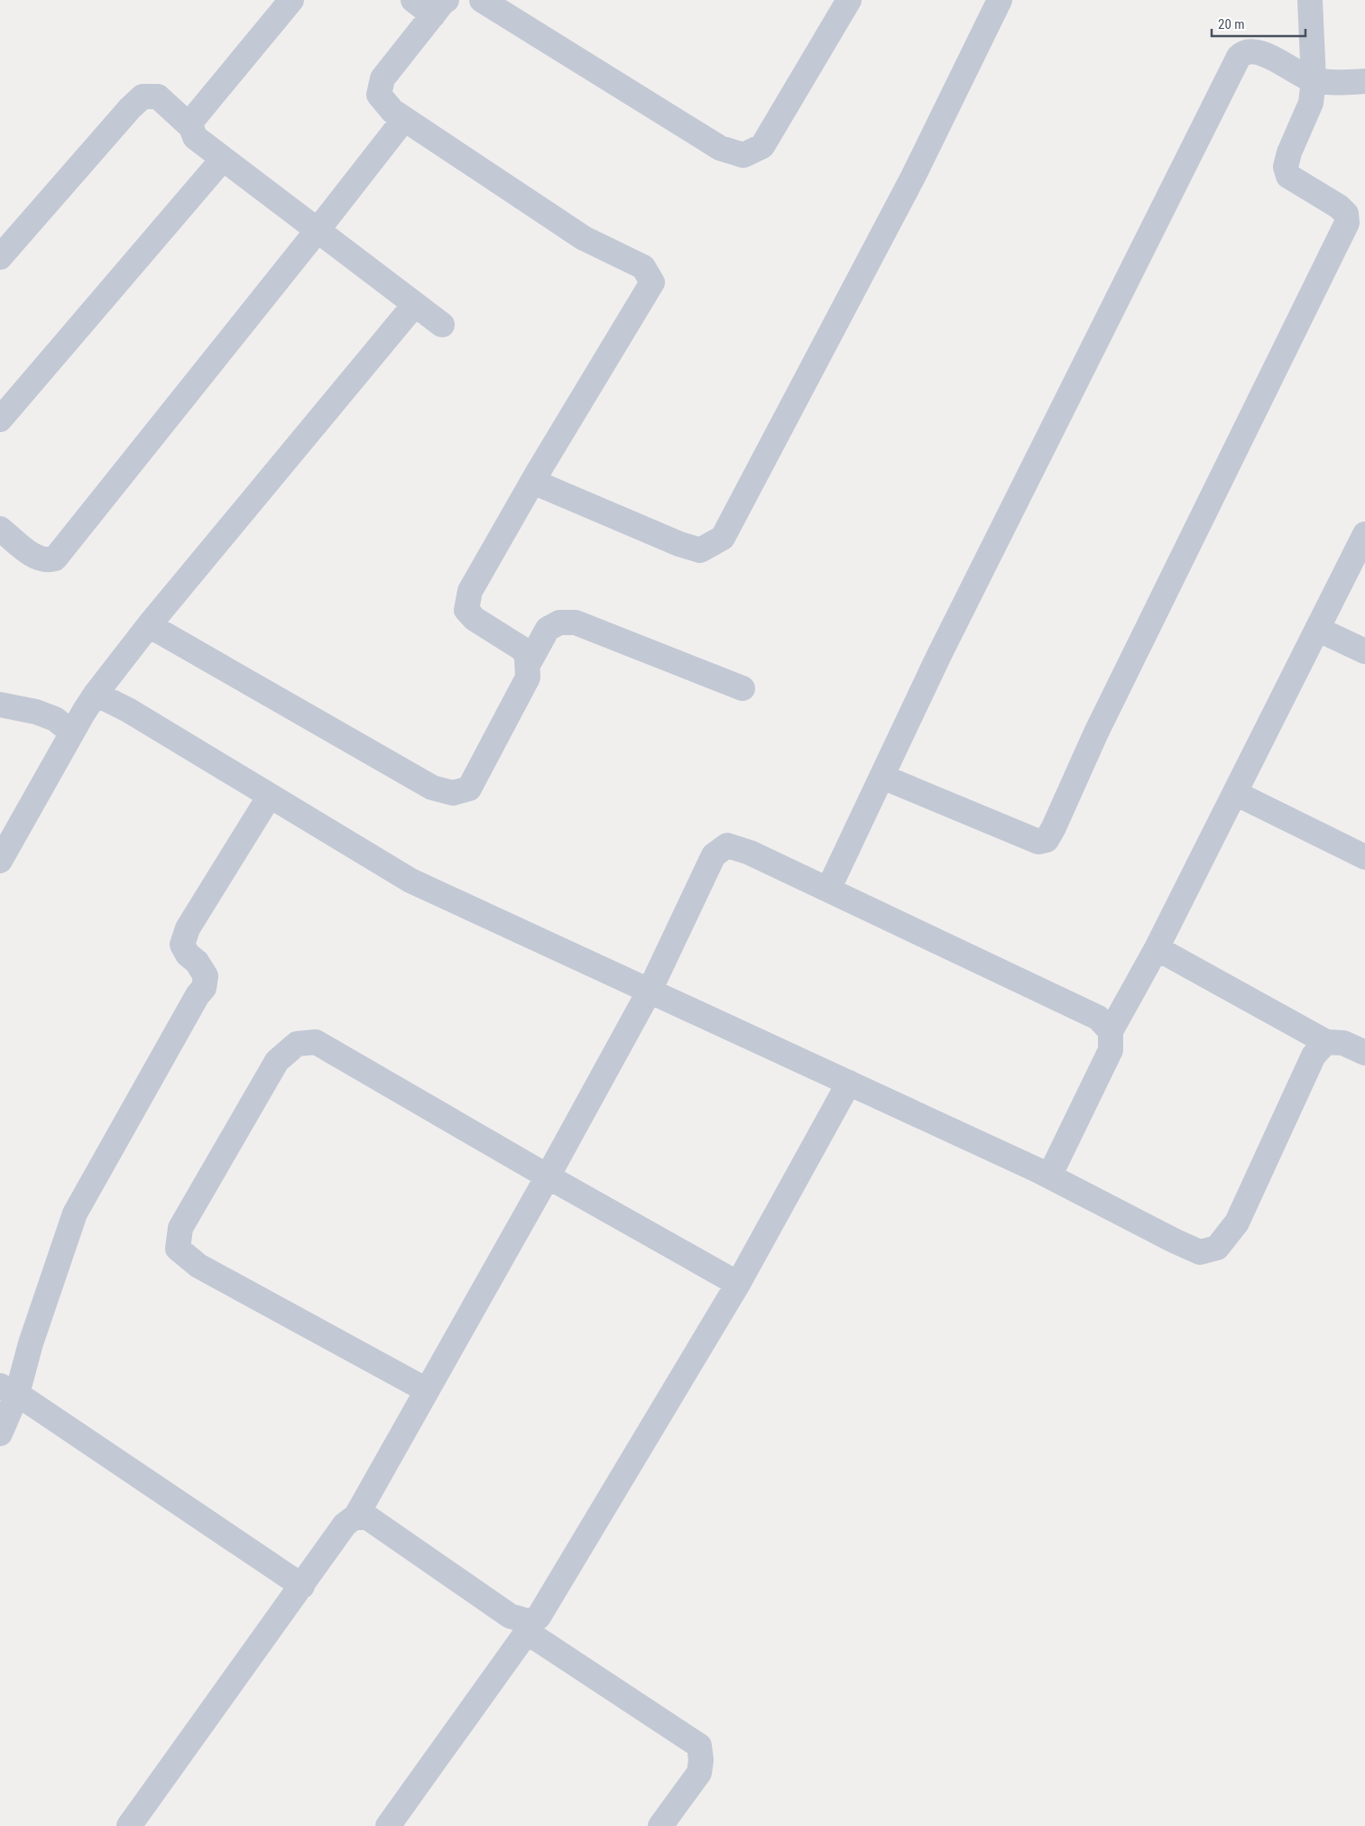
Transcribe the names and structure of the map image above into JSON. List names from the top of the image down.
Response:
{
  "scale_bar": "20 m"
}
